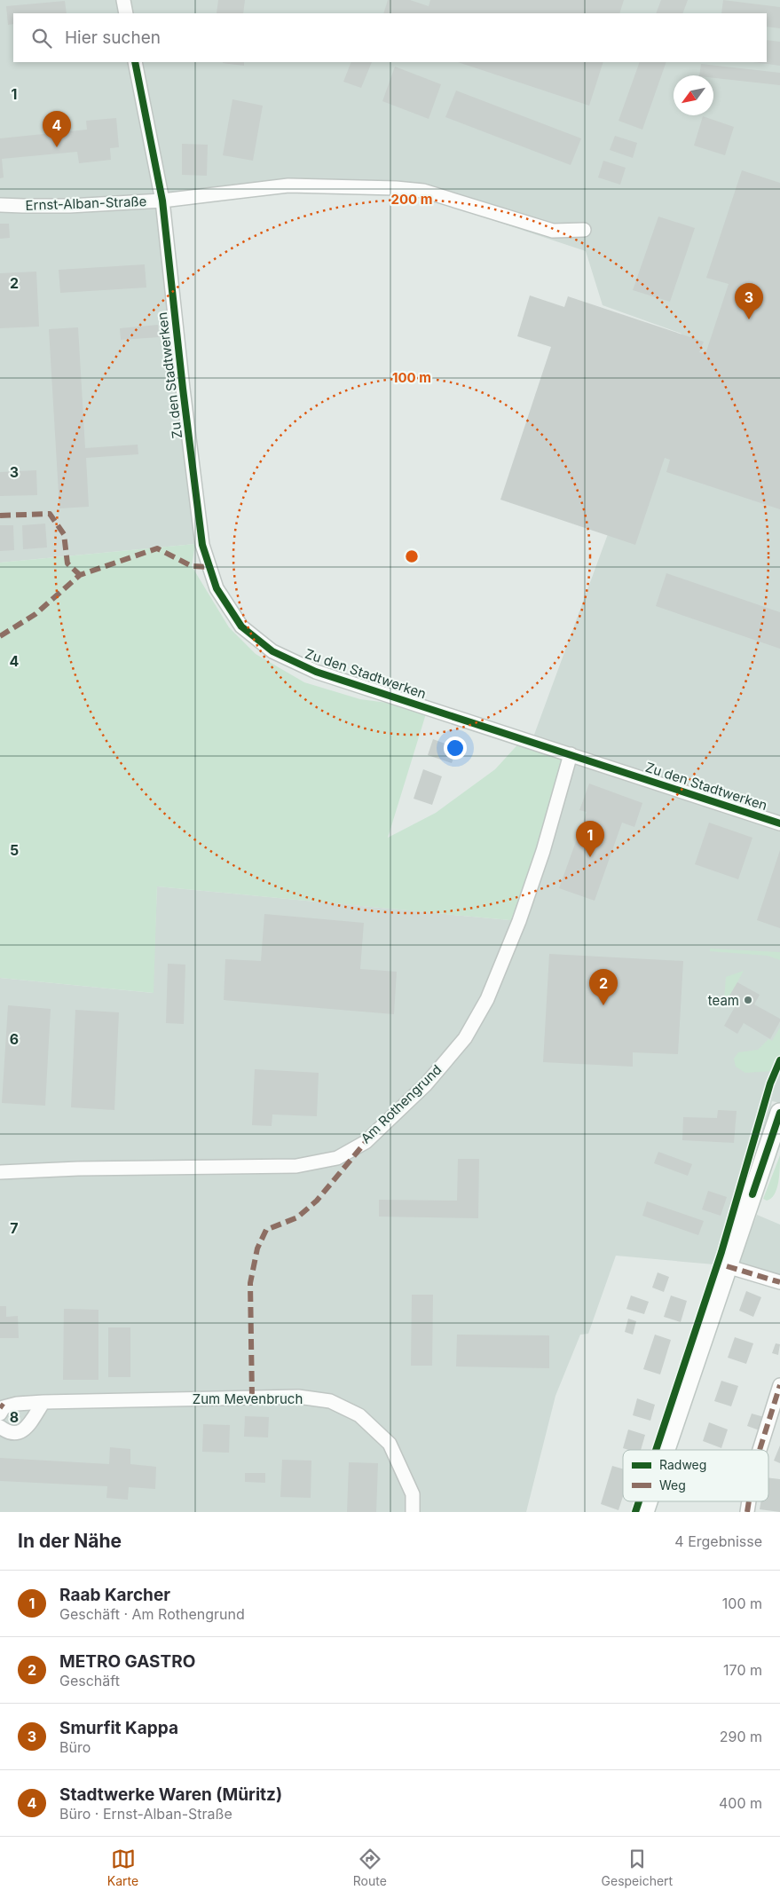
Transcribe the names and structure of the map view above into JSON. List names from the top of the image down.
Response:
{
  "streets": {
    "street": [
      "Ernst-Alban-Straße",
      "Zu den Stadtwerken",
      "Am Rothengrund",
      "Zum Mevenbruch"
    ]
  },
  "crossings": [
    ["Ernst-Alban-Straße", "Zu den Stadtwerken"],
    ["Zu den Stadtwerken", "Am Rothengrund"]
  ],
  "places": ["team"],
  "legend": ["Radweg", "Weg"],
  "north": "bottom left",
  "page": {
    "search": "Hier suchen",
    "pins": [
      "4",
      "3",
      "1",
      "2"
    ],
    "heading": ["In der Nähe", "4 Ergebnisse"],
    "list": [
      {
        "mark": "1",
        "name": "Raab Karcher",
        "note": "Geschäft · Am Rothengrund",
        "value": "100 m"
      },
      {
        "mark": "2",
        "name": "METRO GASTRO",
        "note": "Geschäft",
        "value": "170 m"
      },
      {
        "mark": "3",
        "name": "Smurfit Kappa",
        "note": "Büro",
        "value": "290 m"
      },
      {
        "mark": "4",
        "name": "Stadtwerke Waren (Müritz)",
        "note": "Büro · Ernst-Alban-Straße",
        "value": "400 m"
      }
    ],
    "nav": ["Karte", "Route", "Gespeichert"]
  },
  "grid": {
    "rows": [
      "1",
      "2",
      "3",
      "4",
      "5",
      "6",
      "7",
      "8"
    ]
  },
  "rings": ["200 m", "100 m"]
}
